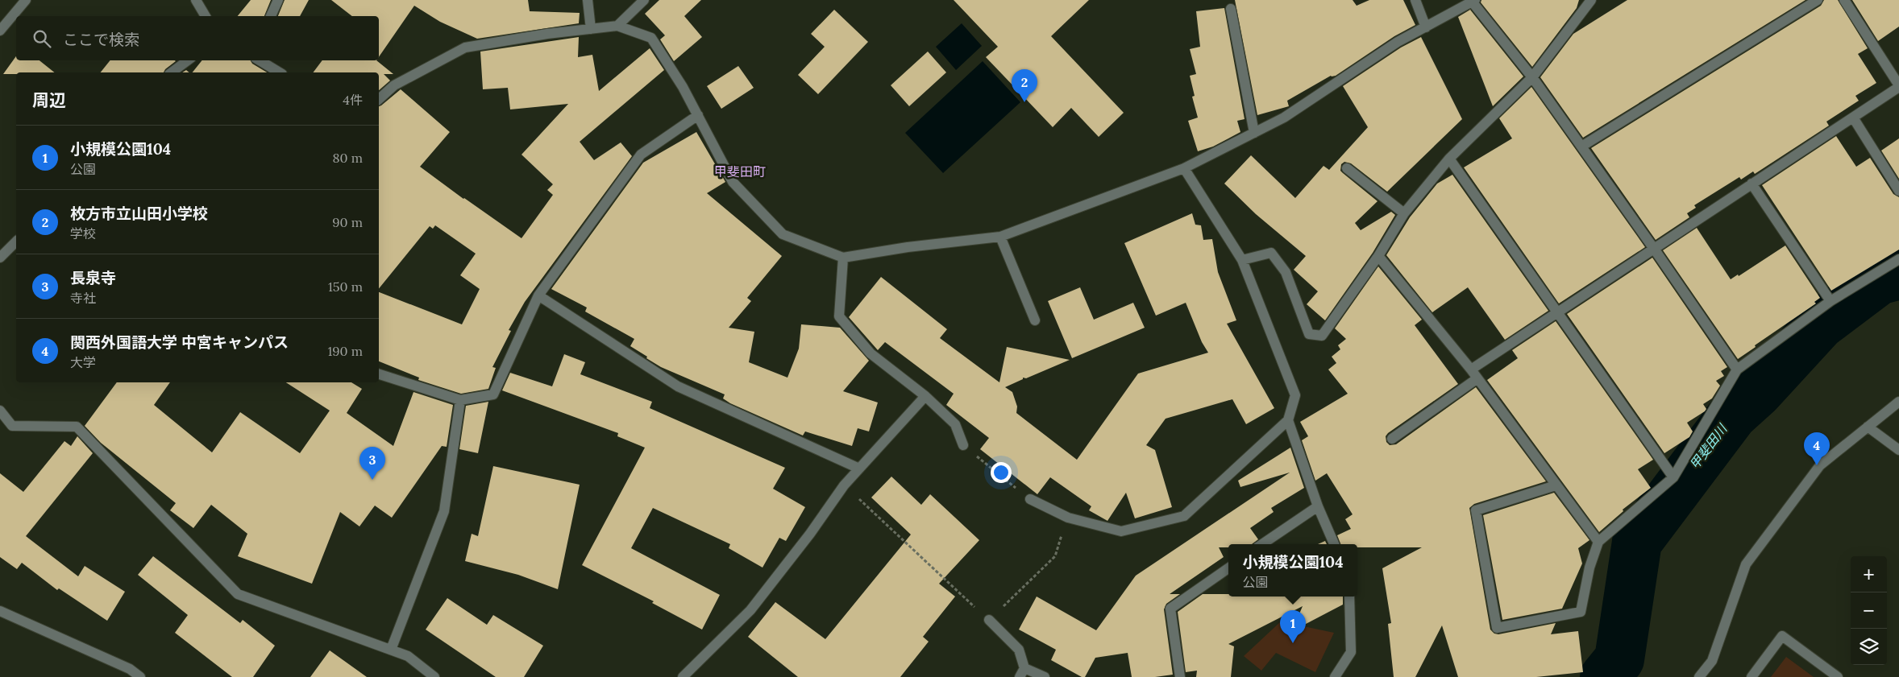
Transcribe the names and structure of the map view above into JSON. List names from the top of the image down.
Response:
{
  "districts": ["甲斐田町"],
  "water": ["甲斐田川"],
  "page": {
    "search": "ここで検索",
    "pins": [
      "2",
      "4",
      "3",
      "1"
    ],
    "heading": ["周辺", "4件"],
    "list": [
      {
        "mark": "1",
        "name": "小規模公園104",
        "note": "公園",
        "value": "80 m"
      },
      {
        "mark": "2",
        "name": "枚方市立山田小学校",
        "note": "学校",
        "value": "90 m"
      },
      {
        "mark": "3",
        "name": "長泉寺",
        "note": "寺社",
        "value": "150 m"
      },
      {
        "mark": "4",
        "name": "関西外国語大学 中宮キャンパス",
        "note": "大学",
        "value": "190 m"
      }
    ],
    "popup": ["小規模公園104", "公園"],
    "map_buttons": ["+", "−"]
  }
}
